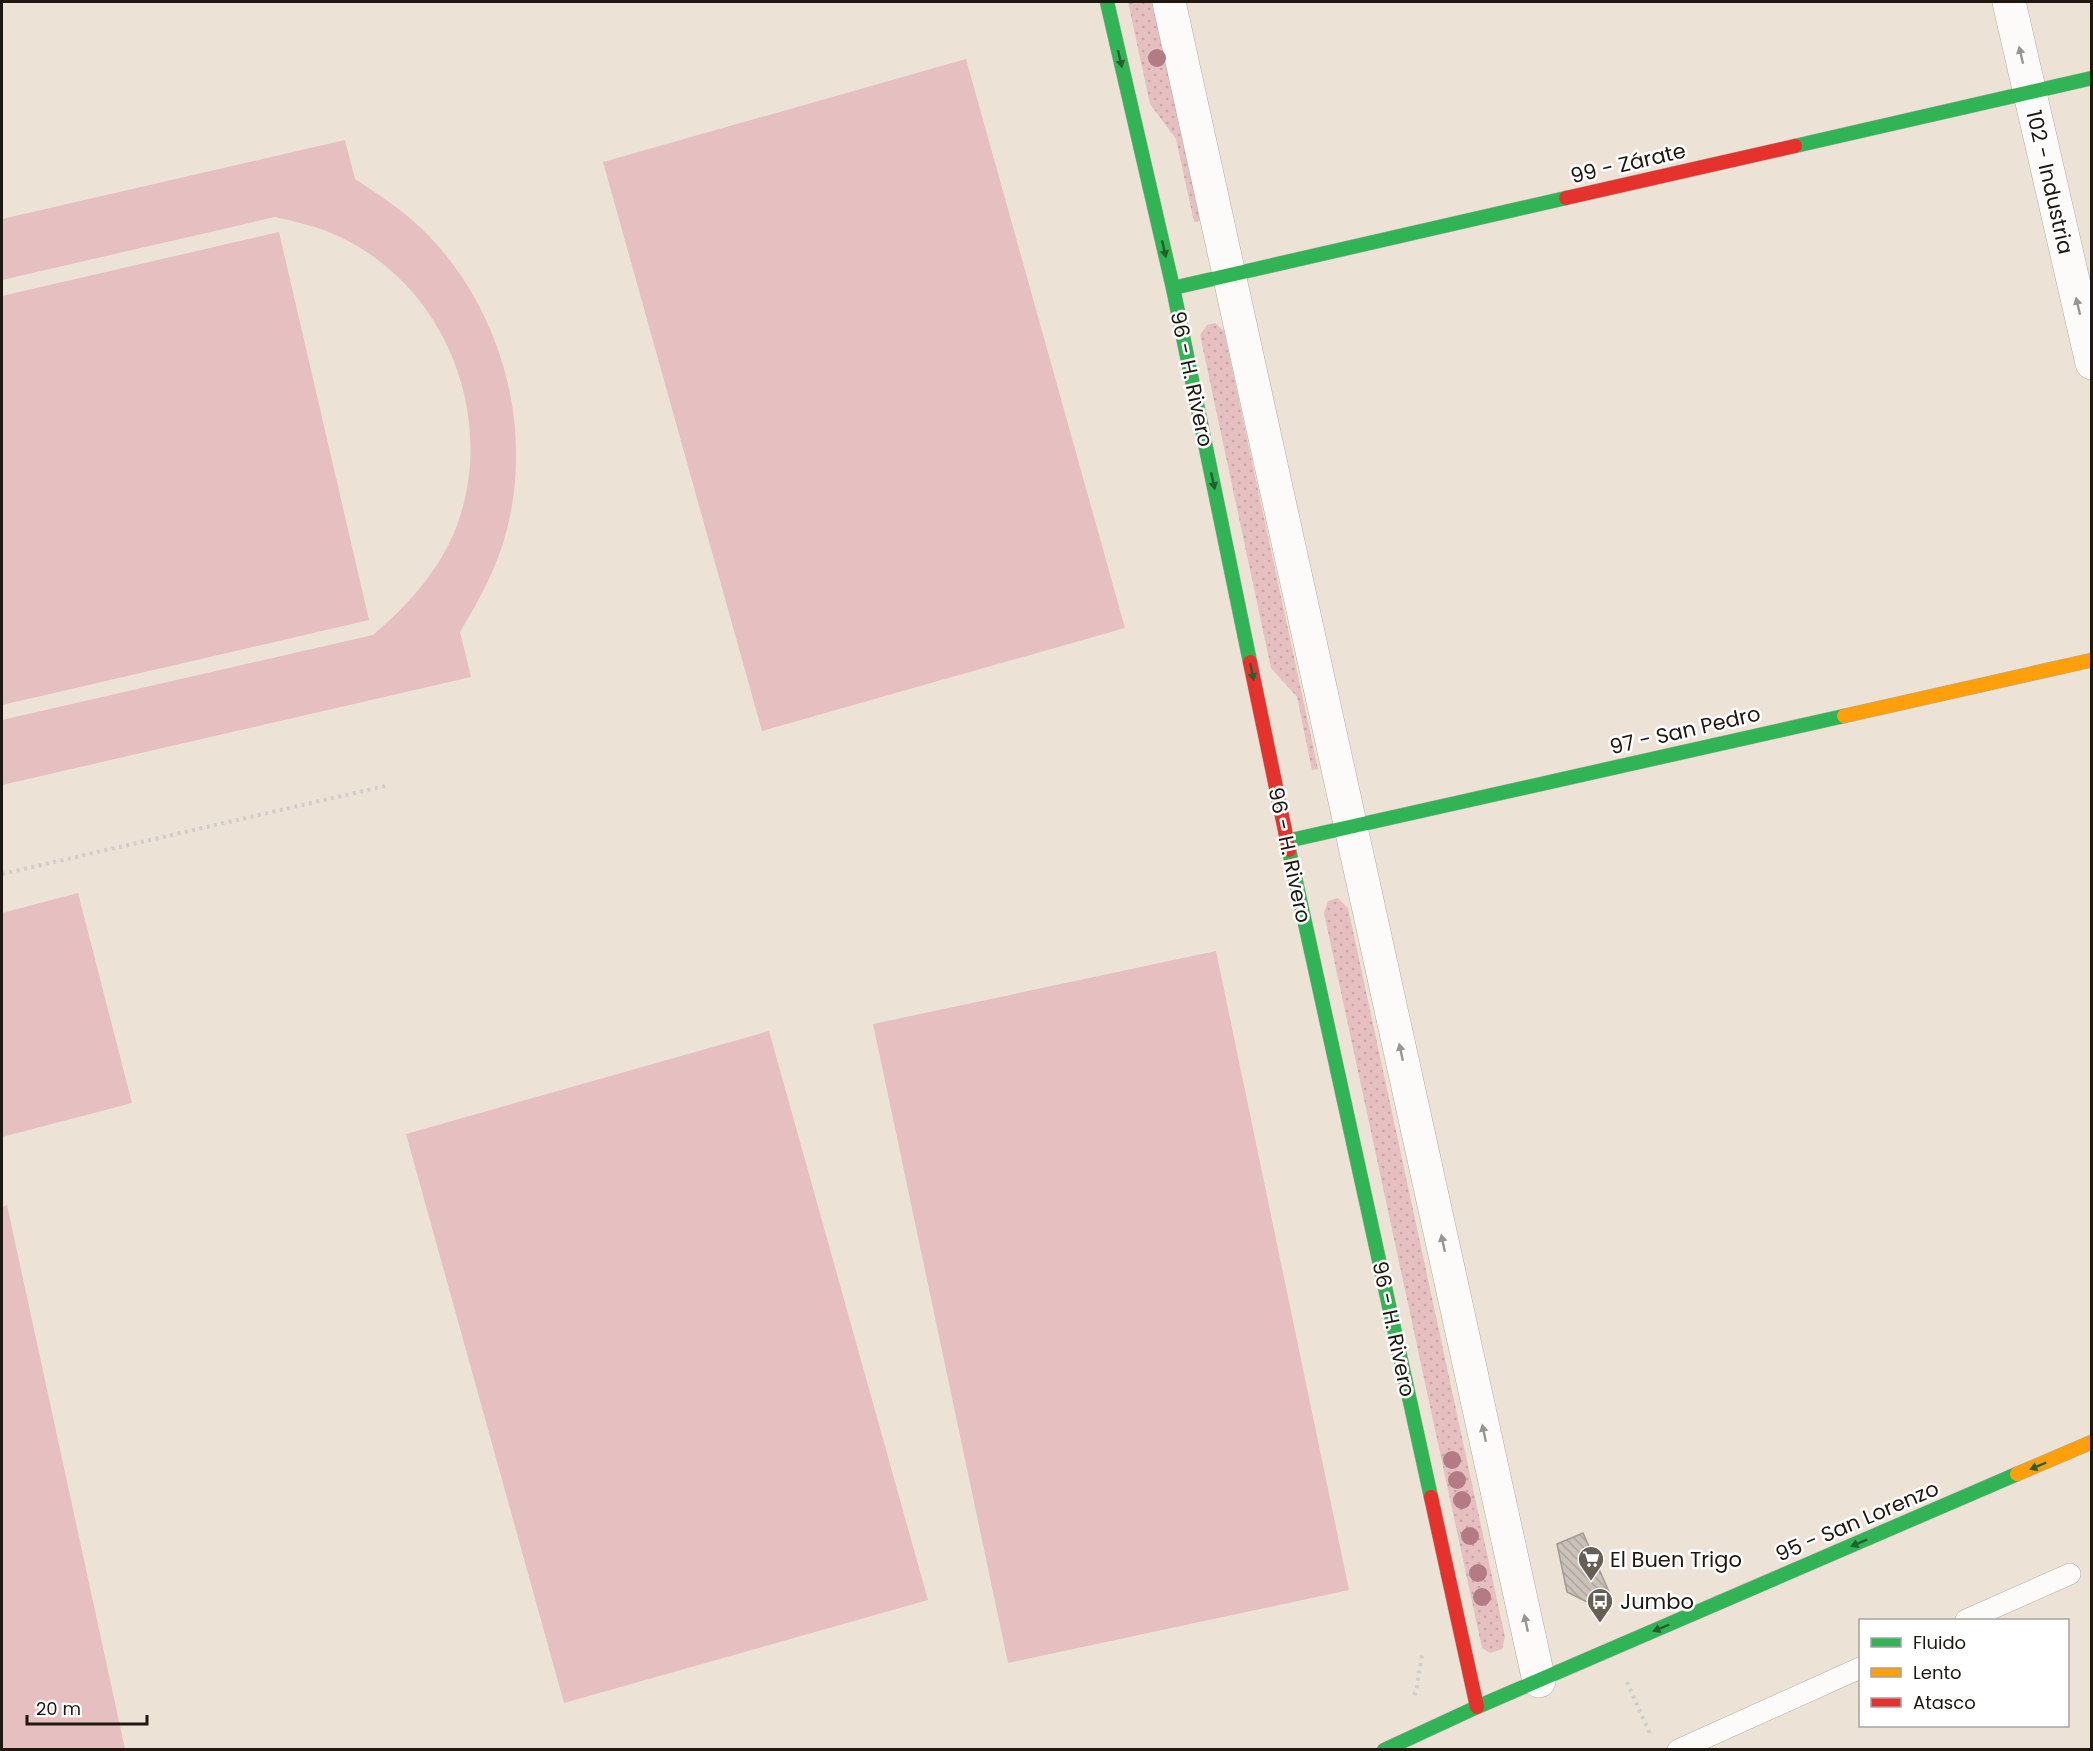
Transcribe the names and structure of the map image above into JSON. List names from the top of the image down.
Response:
{
  "streets": {
    "street": [
      "99 - Zárate",
      "102 - Industria",
      "96 - H. Rivero",
      "97 - San Pedro",
      "95 - San Lorenzo"
    ]
  },
  "crossings": [
    ["99 - Zárate", "102 - Industria"],
    ["99 - Zárate", "96 - H. Rivero"],
    ["96 - H. Rivero", "97 - San Pedro"],
    ["96 - H. Rivero", "95 - San Lorenzo"]
  ],
  "one_way": ["102 - Industria", "95 - San Lorenzo"],
  "places": {
    "supermarket": ["El Buen Trigo"],
    "bus stop": ["Jumbo"]
  },
  "legend": ["Fluido", "Lento", "Atasco"],
  "scale_bar": "20 m"
}
